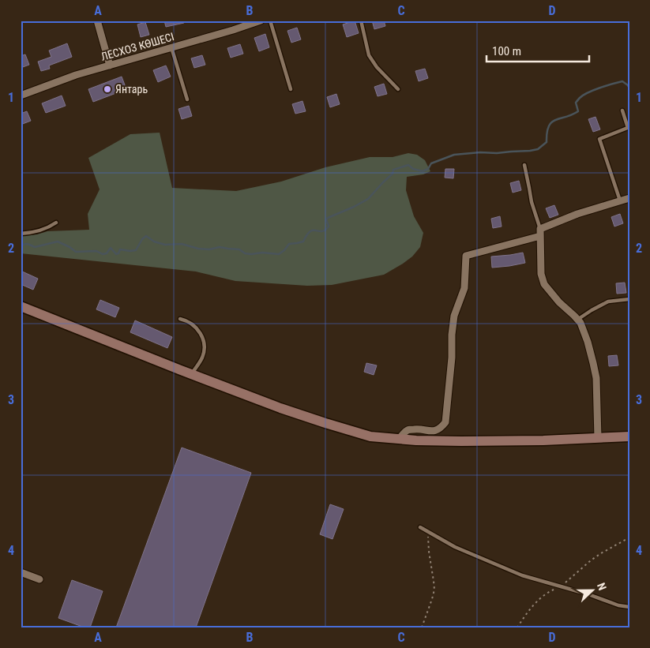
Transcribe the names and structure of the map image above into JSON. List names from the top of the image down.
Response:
{
  "streets": {
    "street": ["ЛЕСХОЗ КӨШЕСІ"]
  },
  "places": ["Янтарь"],
  "scale_bar": "100 m",
  "north": "right",
  "grid": {
    "columns": [
      "A",
      "B",
      "C",
      "D"
    ],
    "rows": [
      "1",
      "2",
      "3",
      "4"
    ]
  }
}
